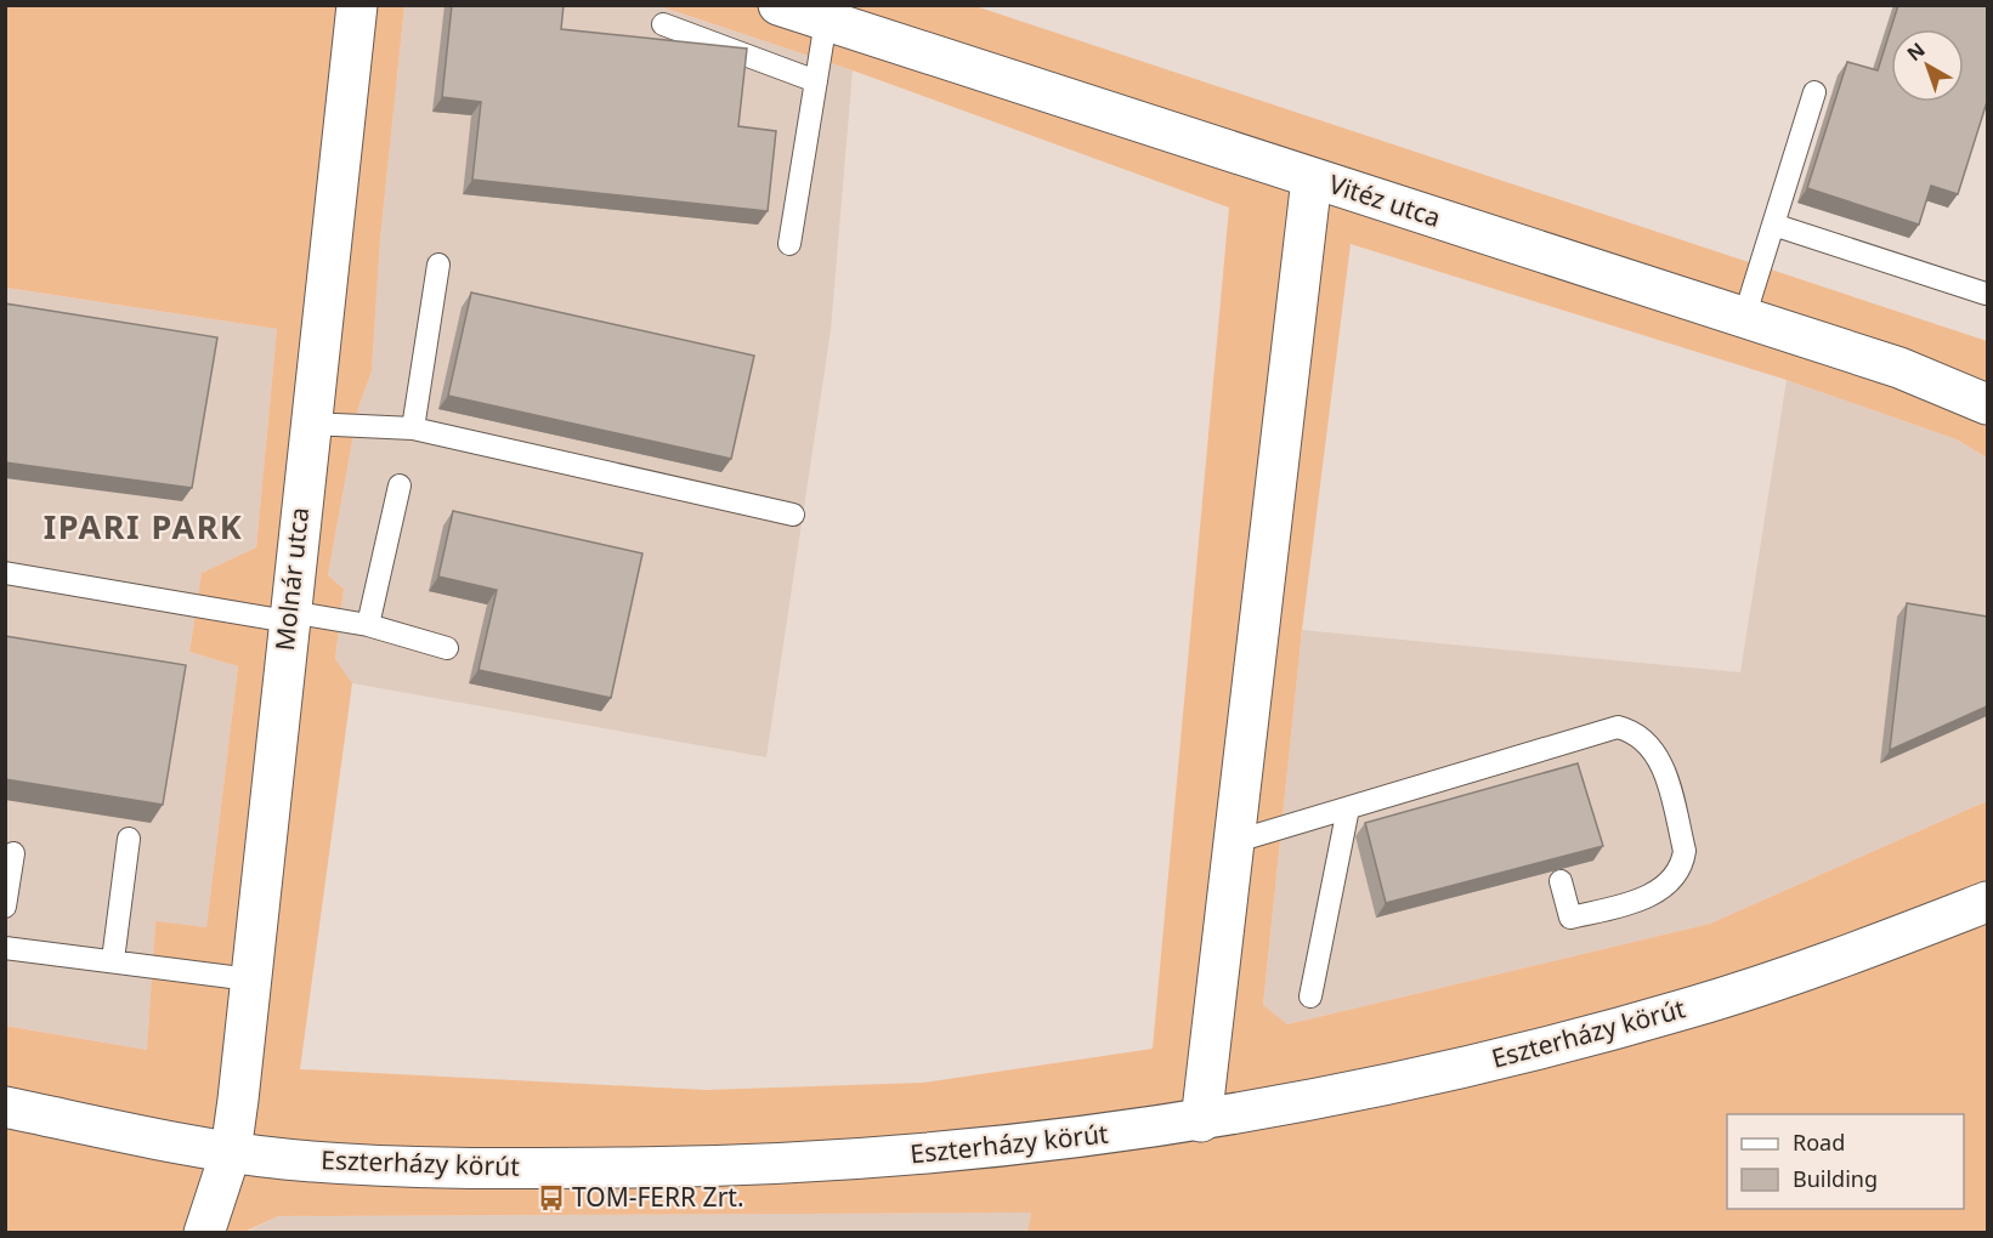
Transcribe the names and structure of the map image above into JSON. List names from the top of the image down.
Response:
{
  "streets": {
    "street": ["Vitéz utca", "Molnár utca", "Eszterházy körút"]
  },
  "crossings": [
    ["Molnár utca", "Eszterházy körút"]
  ],
  "districts": ["IPARI PARK"],
  "places": {
    "bus stop": ["TOM-FERR Zrt."]
  },
  "legend": ["Road", "Building"],
  "north": "top left"
}
